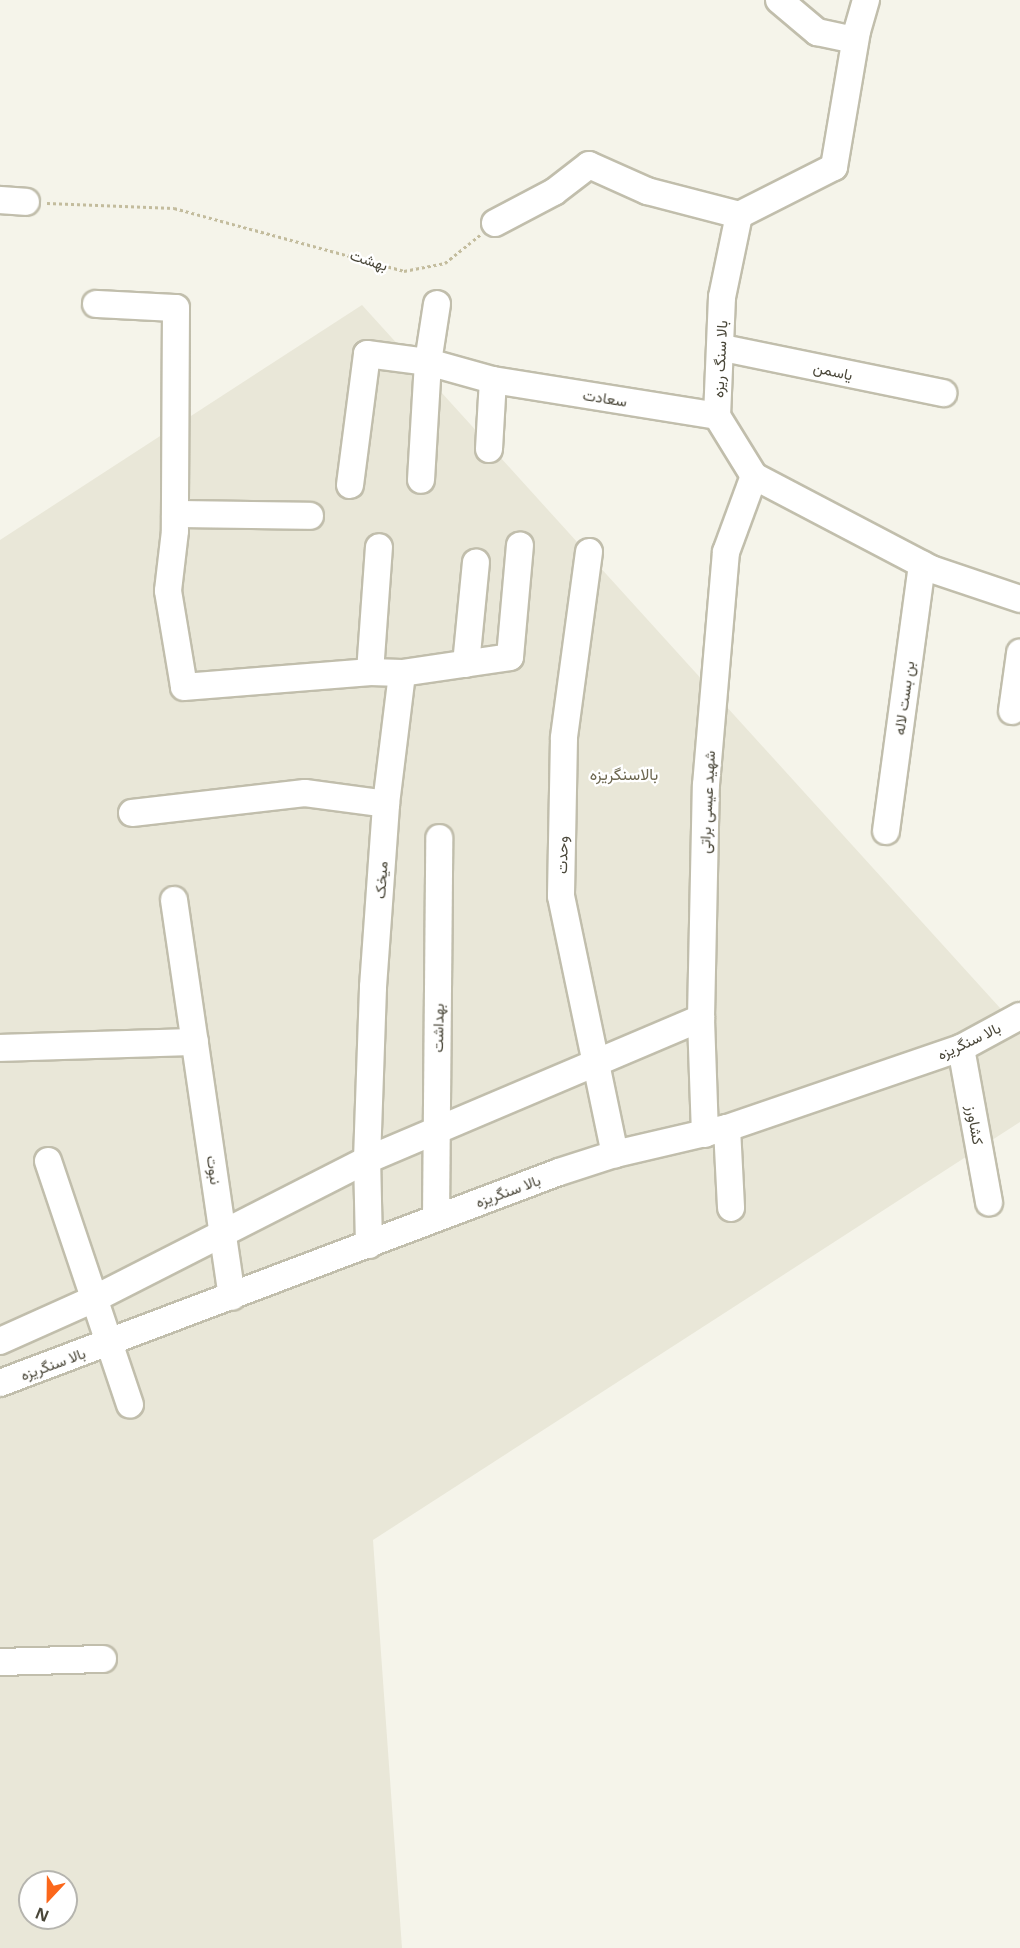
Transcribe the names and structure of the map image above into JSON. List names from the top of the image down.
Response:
{
  "streets": {
    "street": [
      "بالا سنگ ریزه",
      "یاسمن",
      "سعادت",
      "بن بست لاله",
      "شهید عیسی براتی",
      "وحدت",
      "میخک",
      "بهداشت",
      "بالا سنگریزه",
      "کشاورز",
      "نبوت"
    ],
    "path": ["بهشت"]
  },
  "crossings": [
    ["بالا سنگ ریزه", "یاسمن"],
    ["بالا سنگ ریزه", "سعادت"],
    ["بالا سنگ ریزه", "شهید عیسی براتی"],
    ["شهید عیسی براتی", "بالا سنگریزه"],
    ["وحدت", "بالا سنگریزه"],
    ["میخک", "بالا سنگریزه"],
    ["بهداشت", "بالا سنگریزه"],
    ["بالا سنگریزه", "کشاورز"],
    ["بالا سنگریزه", "نبوت"]
  ],
  "districts": ["بالاسنگریزه"],
  "north": "bottom"
}
